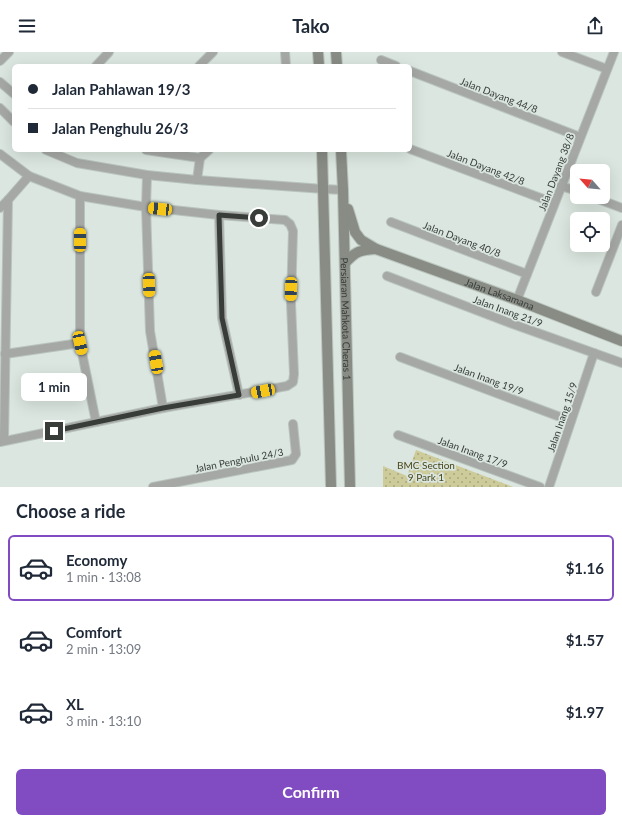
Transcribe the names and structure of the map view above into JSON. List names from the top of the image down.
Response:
{
  "streets": {
    "main road": ["Jalan Laksamana", "Persiaran Mahkota Cheras 1"],
    "street": [
      "Jalan Dayang 44/8",
      "Jalan Dayang 42/8",
      "Jalan Dayang 38/8",
      "Jalan Dayang 40/8",
      "Jalan Inang 21/9",
      "Jalan Inang 19/9",
      "Jalan Inang 15/9",
      "Jalan Inang 17/9",
      "Jalan Penghulu 24/3"
    ]
  },
  "crossings": [
    ["Jalan Dayang 44/8", "Jalan Dayang 38/8"],
    ["Jalan Dayang 42/8", "Jalan Dayang 38/8"],
    ["Jalan Dayang 38/8", "Jalan Dayang 40/8"],
    ["Jalan Dayang 38/8", "Jalan Laksamana"],
    ["Jalan Laksamana", "Persiaran Mahkota Cheras 1"],
    ["Jalan Inang 21/9", "Jalan Inang 15/9"],
    ["Jalan Inang 19/9", "Jalan Inang 15/9"]
  ],
  "parks": ["BMC Section 9 Park 1"],
  "north": "top left",
  "page": {
    "header": "Tako",
    "banner": ["Jalan Pahlawan 19/3", "Jalan Penghulu 26/3"],
    "bubble": "1 min",
    "heading": "Choose a ride",
    "list": [
      {
        "name": "Economy",
        "note": "1 min · 13:08",
        "value": "$1.16"
      },
      {
        "name": "Comfort",
        "note": "2 min · 13:09",
        "value": "$1.57"
      },
      {
        "name": "XL",
        "note": "3 min · 13:10",
        "value": "$1.97"
      }
    ],
    "buttons": "Confirm"
  }
}
